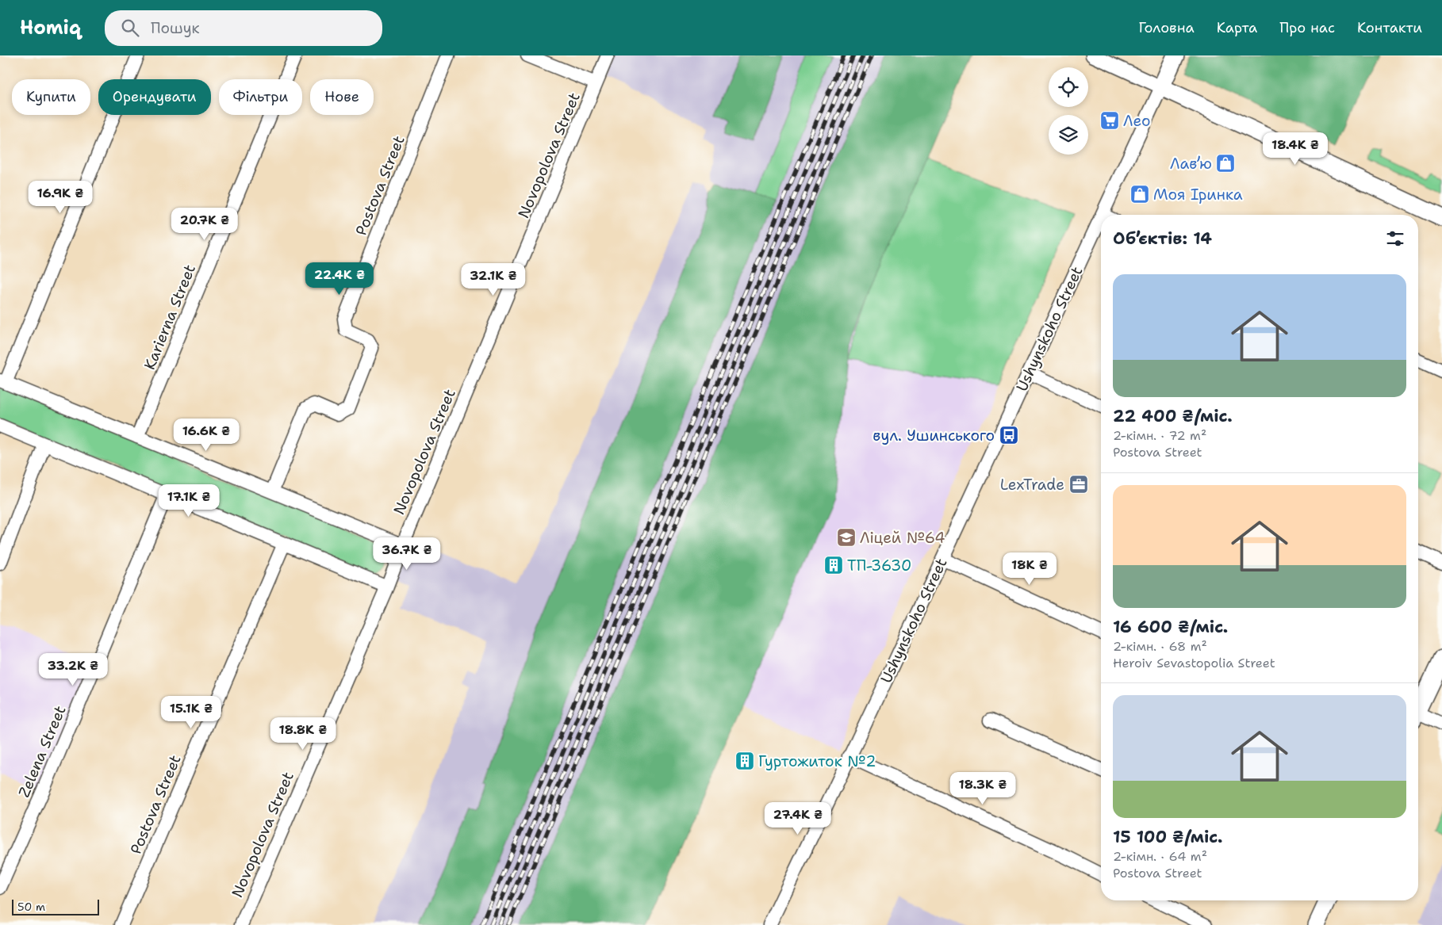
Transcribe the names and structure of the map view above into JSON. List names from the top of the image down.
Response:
{
  "streets": {
    "street": [
      "Novopolova Street",
      "Postova Street",
      "Karierna Street",
      "Ushynskoho Street",
      "Zelena Street"
    ]
  },
  "places": {
    "supermarket": ["Лео"],
    "shop": ["Лав’ю", "Моя Іринка"],
    "bus stop": ["вул. Ушинського"],
    "office": ["LexTrade"],
    "school or university": ["Ліцей №64"],
    "building": ["ТП-3630", "Гуртожиток №2"]
  },
  "scale_bar": "50 m",
  "page": {
    "header": "Homiq",
    "search": "Пошук",
    "nav": [
      "Головна",
      "Карта",
      "Про нас",
      "Контакти"
    ],
    "chip": [
      "Купити",
      "Орендувати",
      "Фільтри",
      "Нове"
    ],
    "price": [
      "18.4K ₴",
      "16.9K ₴",
      "20.7K ₴",
      "22.4K ₴",
      "32.1K ₴",
      "16.6K ₴",
      "17.1K ₴",
      "36.7K ₴",
      "18K ₴",
      "33.2K ₴",
      "15.1K ₴",
      "18.8K ₴",
      "18.3K ₴",
      "27.4K ₴"
    ],
    "heading": "Об’єктів: 14",
    "list": [
      {
        "name": "22 400 ₴/міс.",
        "note": "2-кімн. · 72 m² · Postova Street"
      },
      {
        "name": "16 600 ₴/міс.",
        "note": "2-кімн. · 68 m² · Heroiv Sevastopolia Street"
      },
      {
        "name": "15 100 ₴/міс.",
        "note": "2-кімн. · 64 m² · Postova Street"
      }
    ],
    "scale": "50 m"
  }
}
